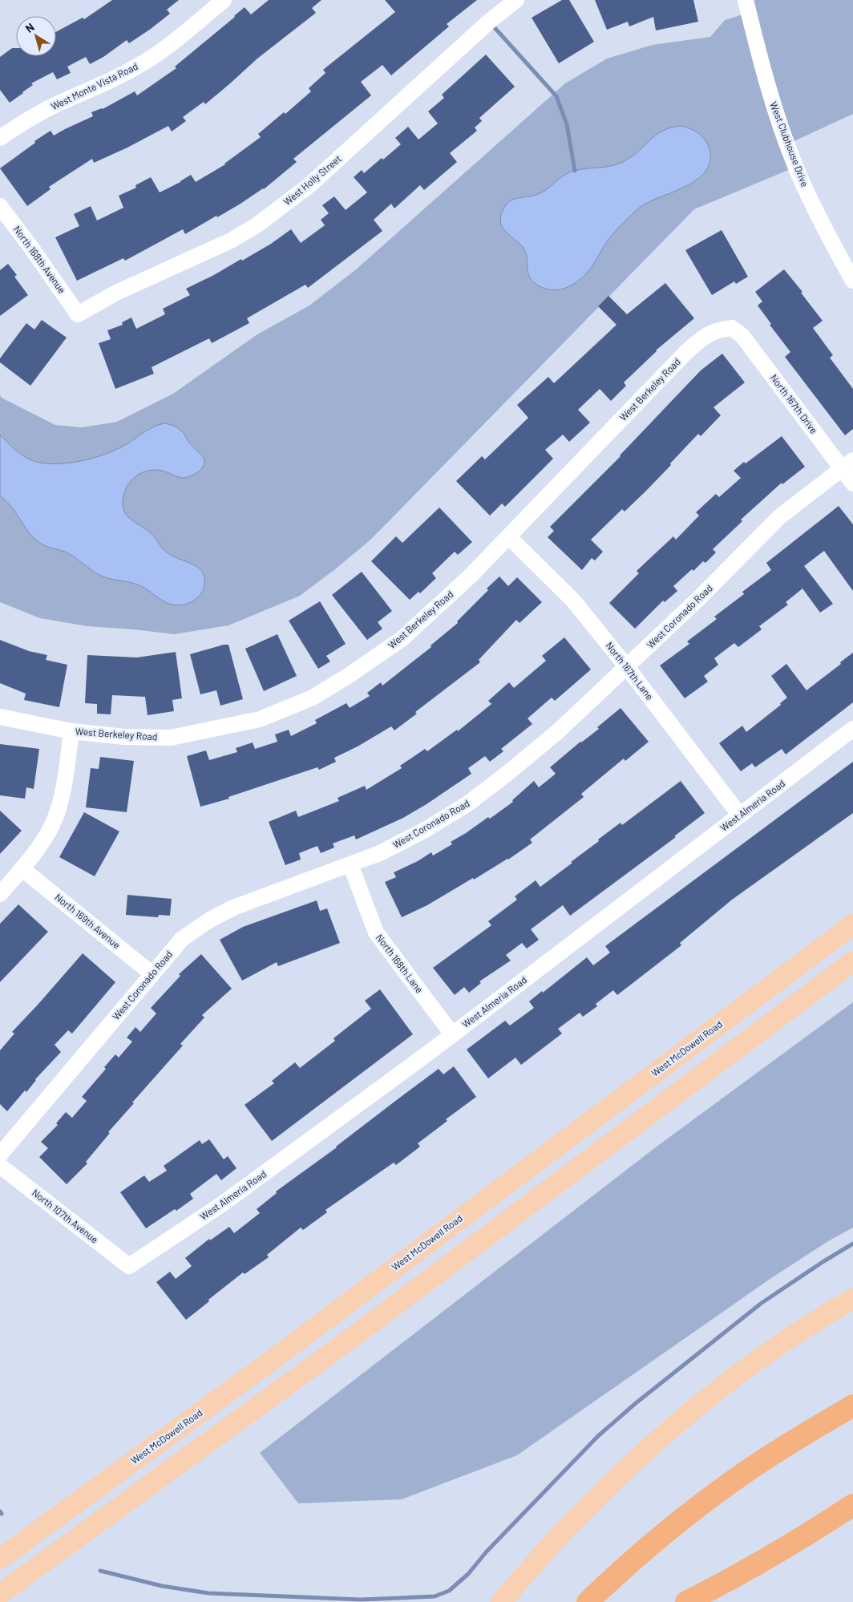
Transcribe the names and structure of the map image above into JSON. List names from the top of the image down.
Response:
{
  "streets": {
    "main road": ["West McDowell Road"],
    "street": [
      "West Monte Vista Road",
      "West Clubhouse Drive",
      "West Holly Street",
      "North 168th Avenue",
      "West Berkeley Road",
      "North 167th Drive",
      "West Coronado Road",
      "North 167th Lane",
      "West Almeria Road",
      "North 169th Avenue",
      "North 168th Lane",
      "North 107th Avenue"
    ]
  },
  "crossings": [
    ["West Holly Street", "North 168th Avenue"],
    ["West Berkeley Road", "North 167th Drive"],
    ["West Berkeley Road", "North 167th Lane"],
    ["North 167th Drive", "West Coronado Road"],
    ["West Coronado Road", "North 167th Lane"],
    ["West Coronado Road", "North 169th Avenue"],
    ["West Coronado Road", "North 168th Lane"],
    ["North 167th Lane", "West Almeria Road"],
    ["West Almeria Road", "North 168th Lane"],
    ["West Almeria Road", "North 107th Avenue"]
  ],
  "north": "top left"
}
